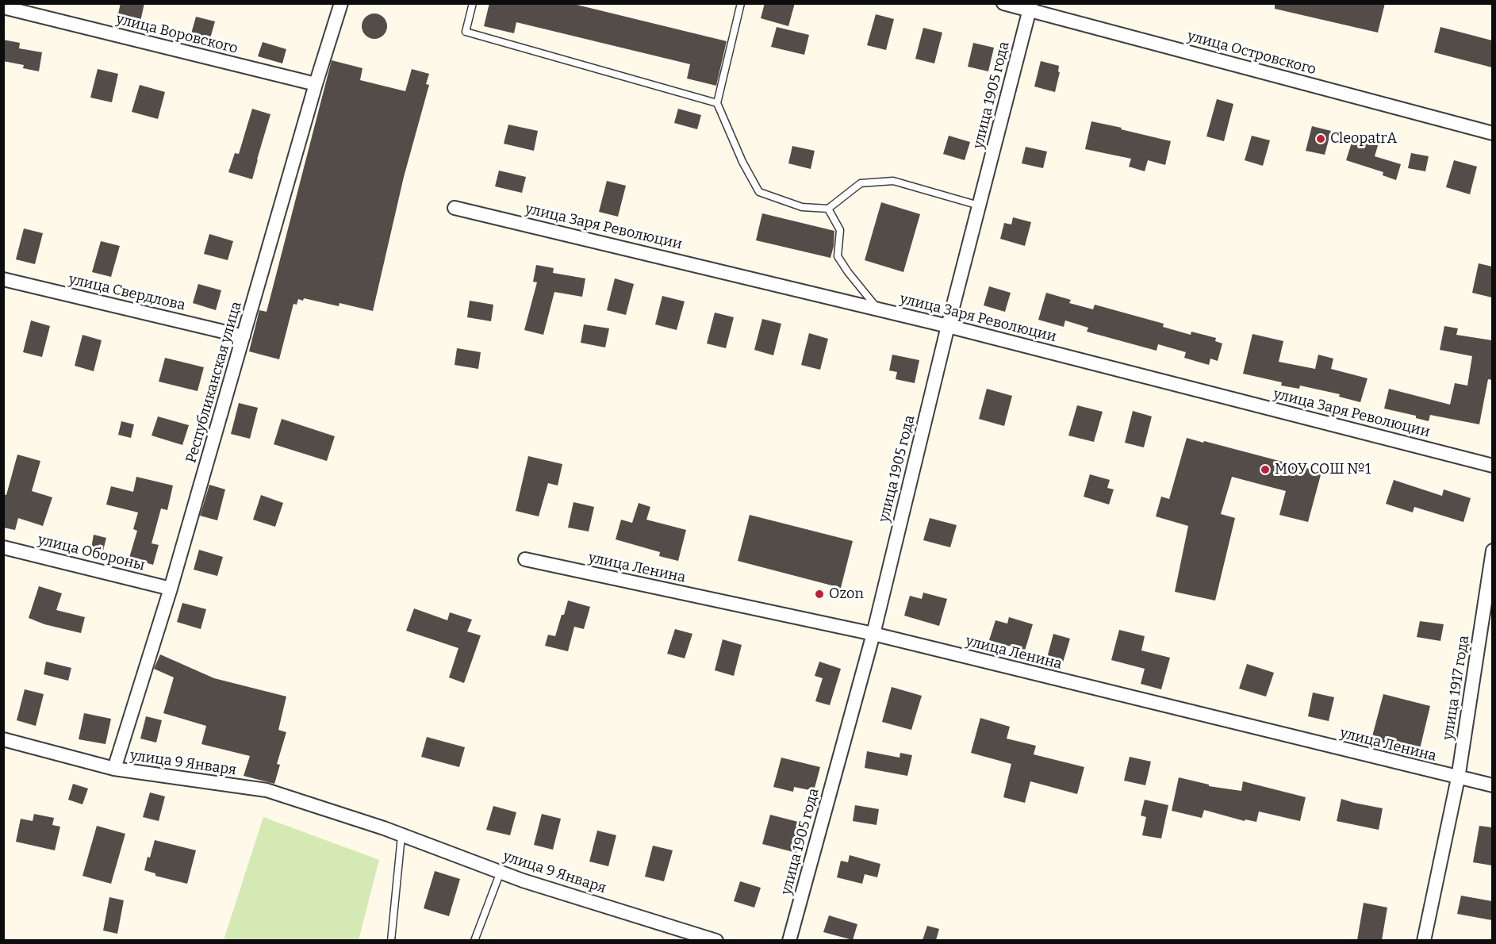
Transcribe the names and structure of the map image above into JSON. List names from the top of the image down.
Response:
{
  "streets": {
    "street": [
      "улица Воровского",
      "улица Островского",
      "улица 1905 года",
      "улица Заря Революции",
      "улица Свердлова",
      "Республиканская улица",
      "улица Обороны",
      "улица Ленина",
      "улица 1917 года",
      "улица 9 Января"
    ]
  },
  "crossings": [
    ["улица Воровского", "Республиканская улица"],
    ["улица Островского", "улица 1905 года"],
    ["улица 1905 года", "улица Заря Революции"],
    ["улица 1905 года", "улица Ленина"],
    ["улица Свердлова", "Республиканская улица"],
    ["Республиканская улица", "улица Обороны"],
    ["Республиканская улица", "улица 9 Января"],
    ["улица Ленина", "улица 1917 года"]
  ],
  "places": ["CleopatrA", "МОУ СОШ №1", "Ozon"]
}
